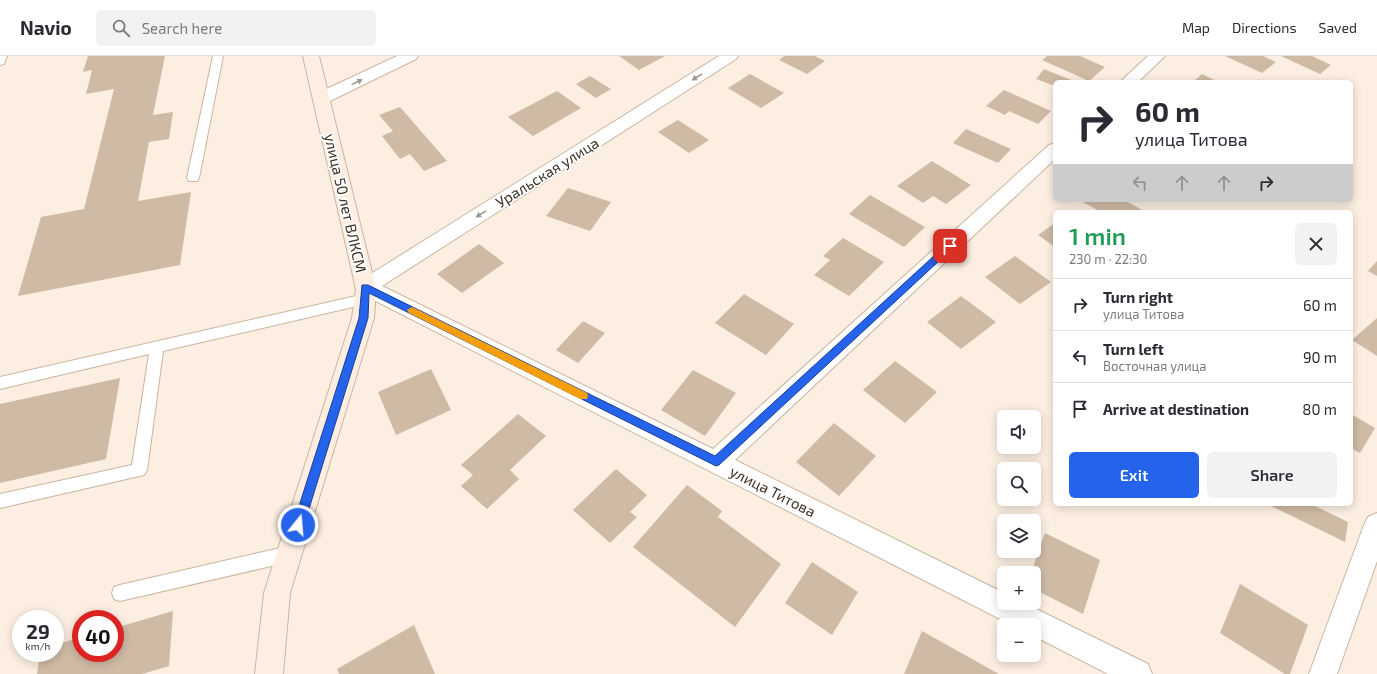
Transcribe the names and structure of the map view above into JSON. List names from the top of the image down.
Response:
{
  "streets": {
    "street": ["Уральская улица", "улица 50 лет ВЛКСМ", "улица Титова"]
  },
  "crossings": [
    ["Уральская улица", "улица 50 лет ВЛКСМ"],
    ["Уральская улица", "улица Титова"],
    ["улица 50 лет ВЛКСМ", "улица Титова"]
  ],
  "one_way": ["Уральская улица"],
  "page": {
    "header": "Navio",
    "search": "Search here",
    "nav": ["Map", "Directions", "Saved"],
    "turn": ["60 m", "улица Титова"],
    "heading": ["1 min", "230 m · 22:30"],
    "list": [
      {
        "name": "Turn right",
        "note": "улица Титова",
        "value": "60 m"
      },
      {
        "name": "Turn left",
        "note": "Восточная улица",
        "value": "90 m"
      },
      {
        "name": "Arrive at destination",
        "value": "80 m"
      }
    ],
    "map_buttons": ["+", "−"],
    "buttons": ["Exit", "Share"],
    "speed": "29 km/h",
    "limit": "40"
  }
}
